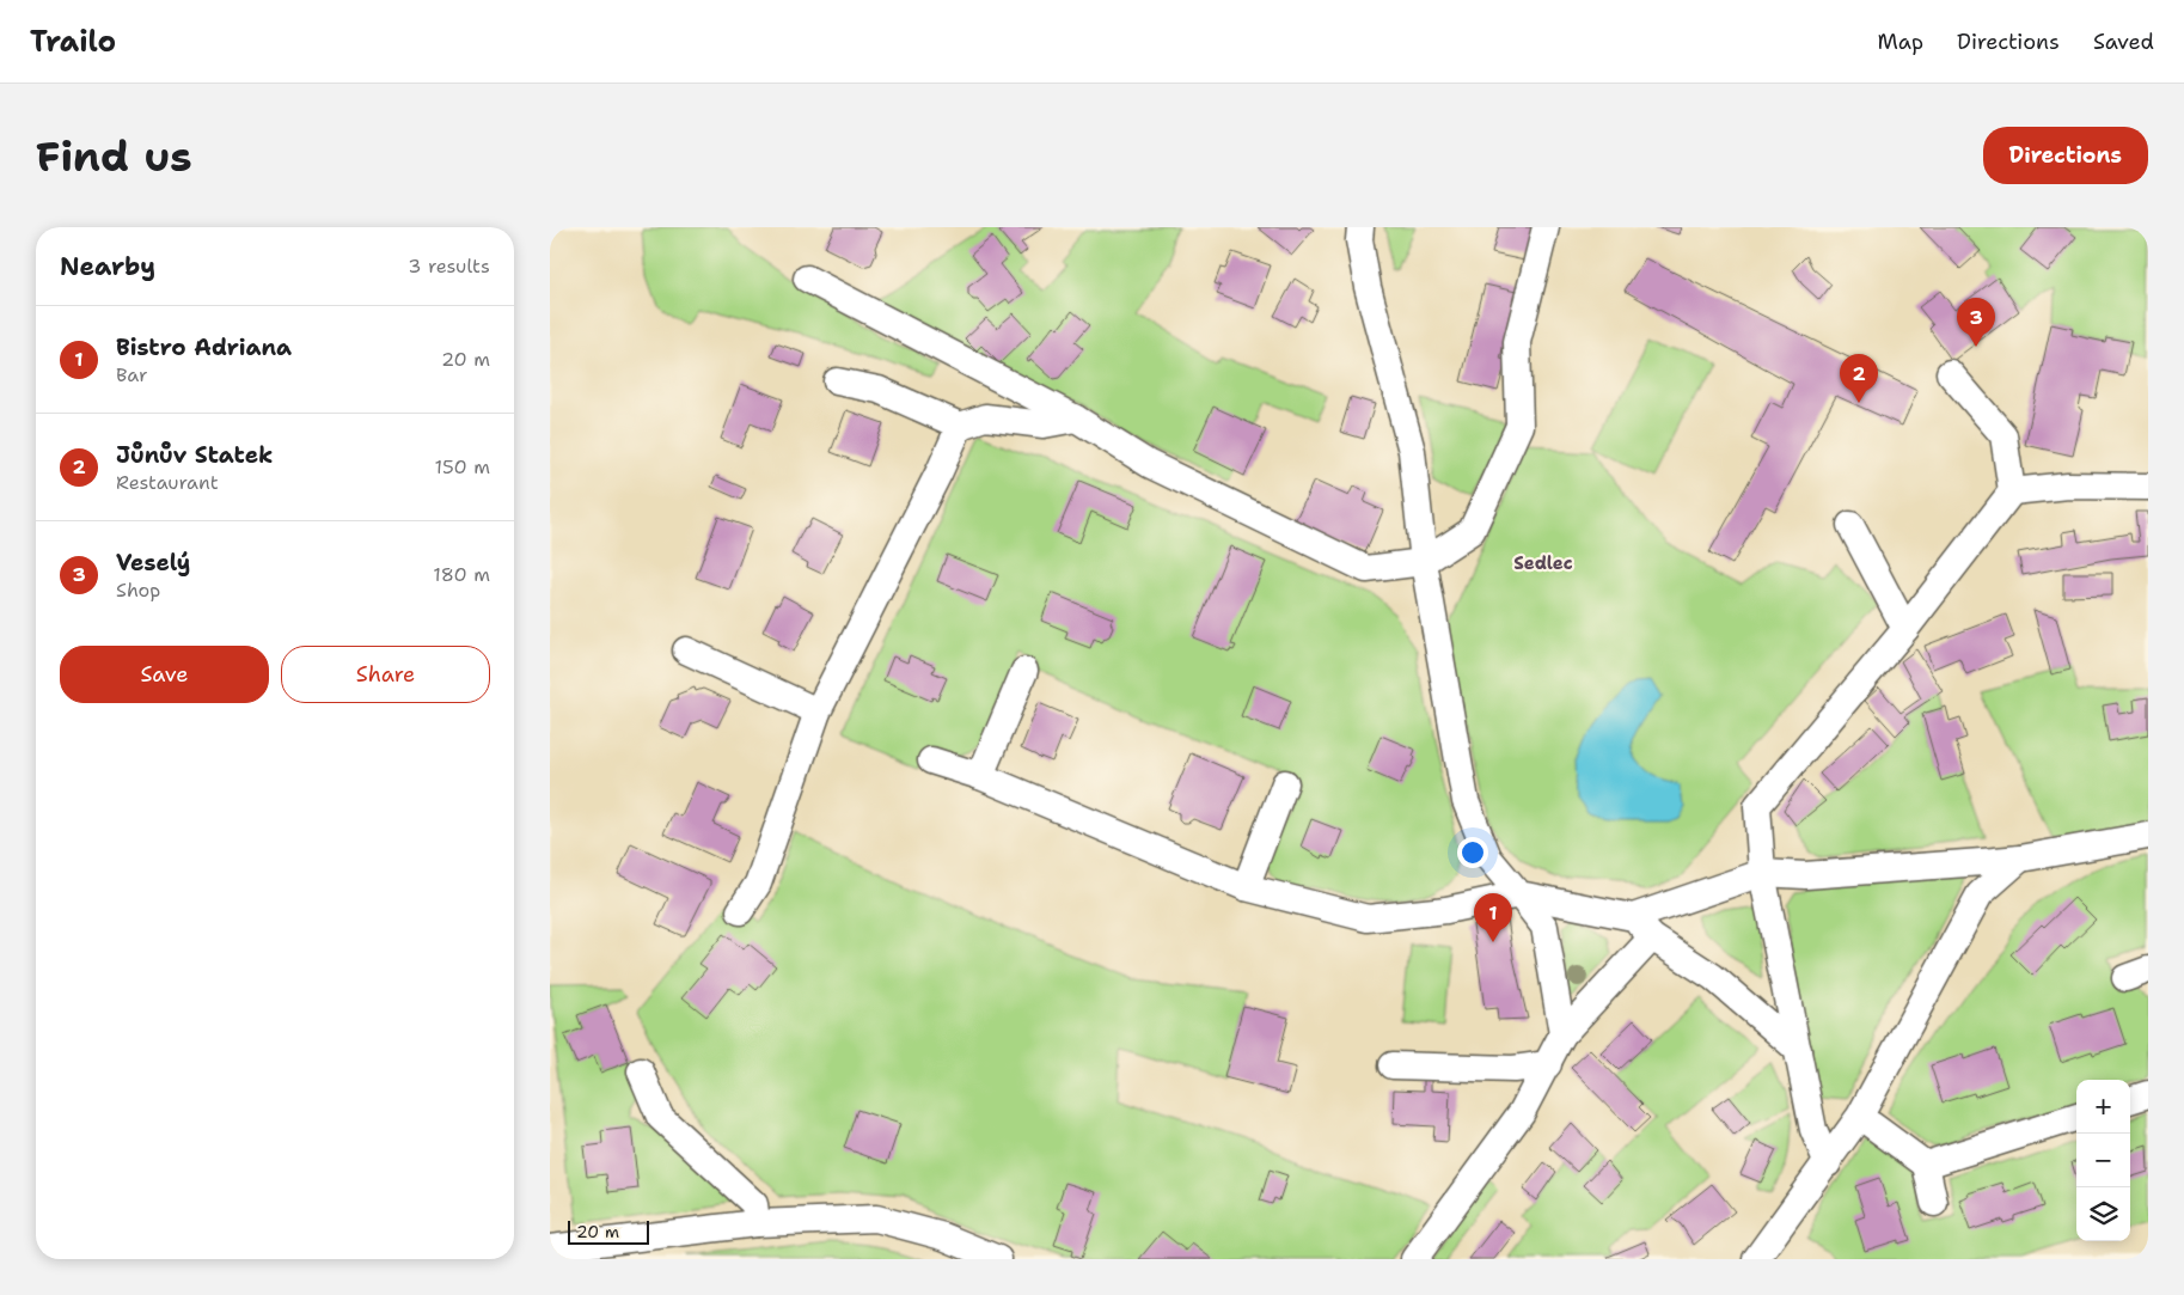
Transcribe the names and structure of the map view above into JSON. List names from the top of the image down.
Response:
{
  "districts": ["Sedlec"],
  "scale_bar": "20 m",
  "page": {
    "header": "Trailo",
    "nav": ["Map", "Directions", "Saved"],
    "buttons": [
      "Directions",
      ["Save", "Share"]
    ],
    "title": "Find us",
    "heading": ["Nearby", "3 results"],
    "pins": ["3", "2", "1"],
    "list": [
      {
        "mark": "1",
        "name": "Bistro Adriana",
        "note": "Bar",
        "value": "20 m"
      },
      {
        "mark": "2",
        "name": "Jůnův Statek",
        "note": "Restaurant",
        "value": "150 m"
      },
      {
        "mark": "3",
        "name": "Veselý",
        "note": "Shop",
        "value": "180 m"
      }
    ],
    "map_buttons": ["+", "−"],
    "scale": "20 m"
  }
}
